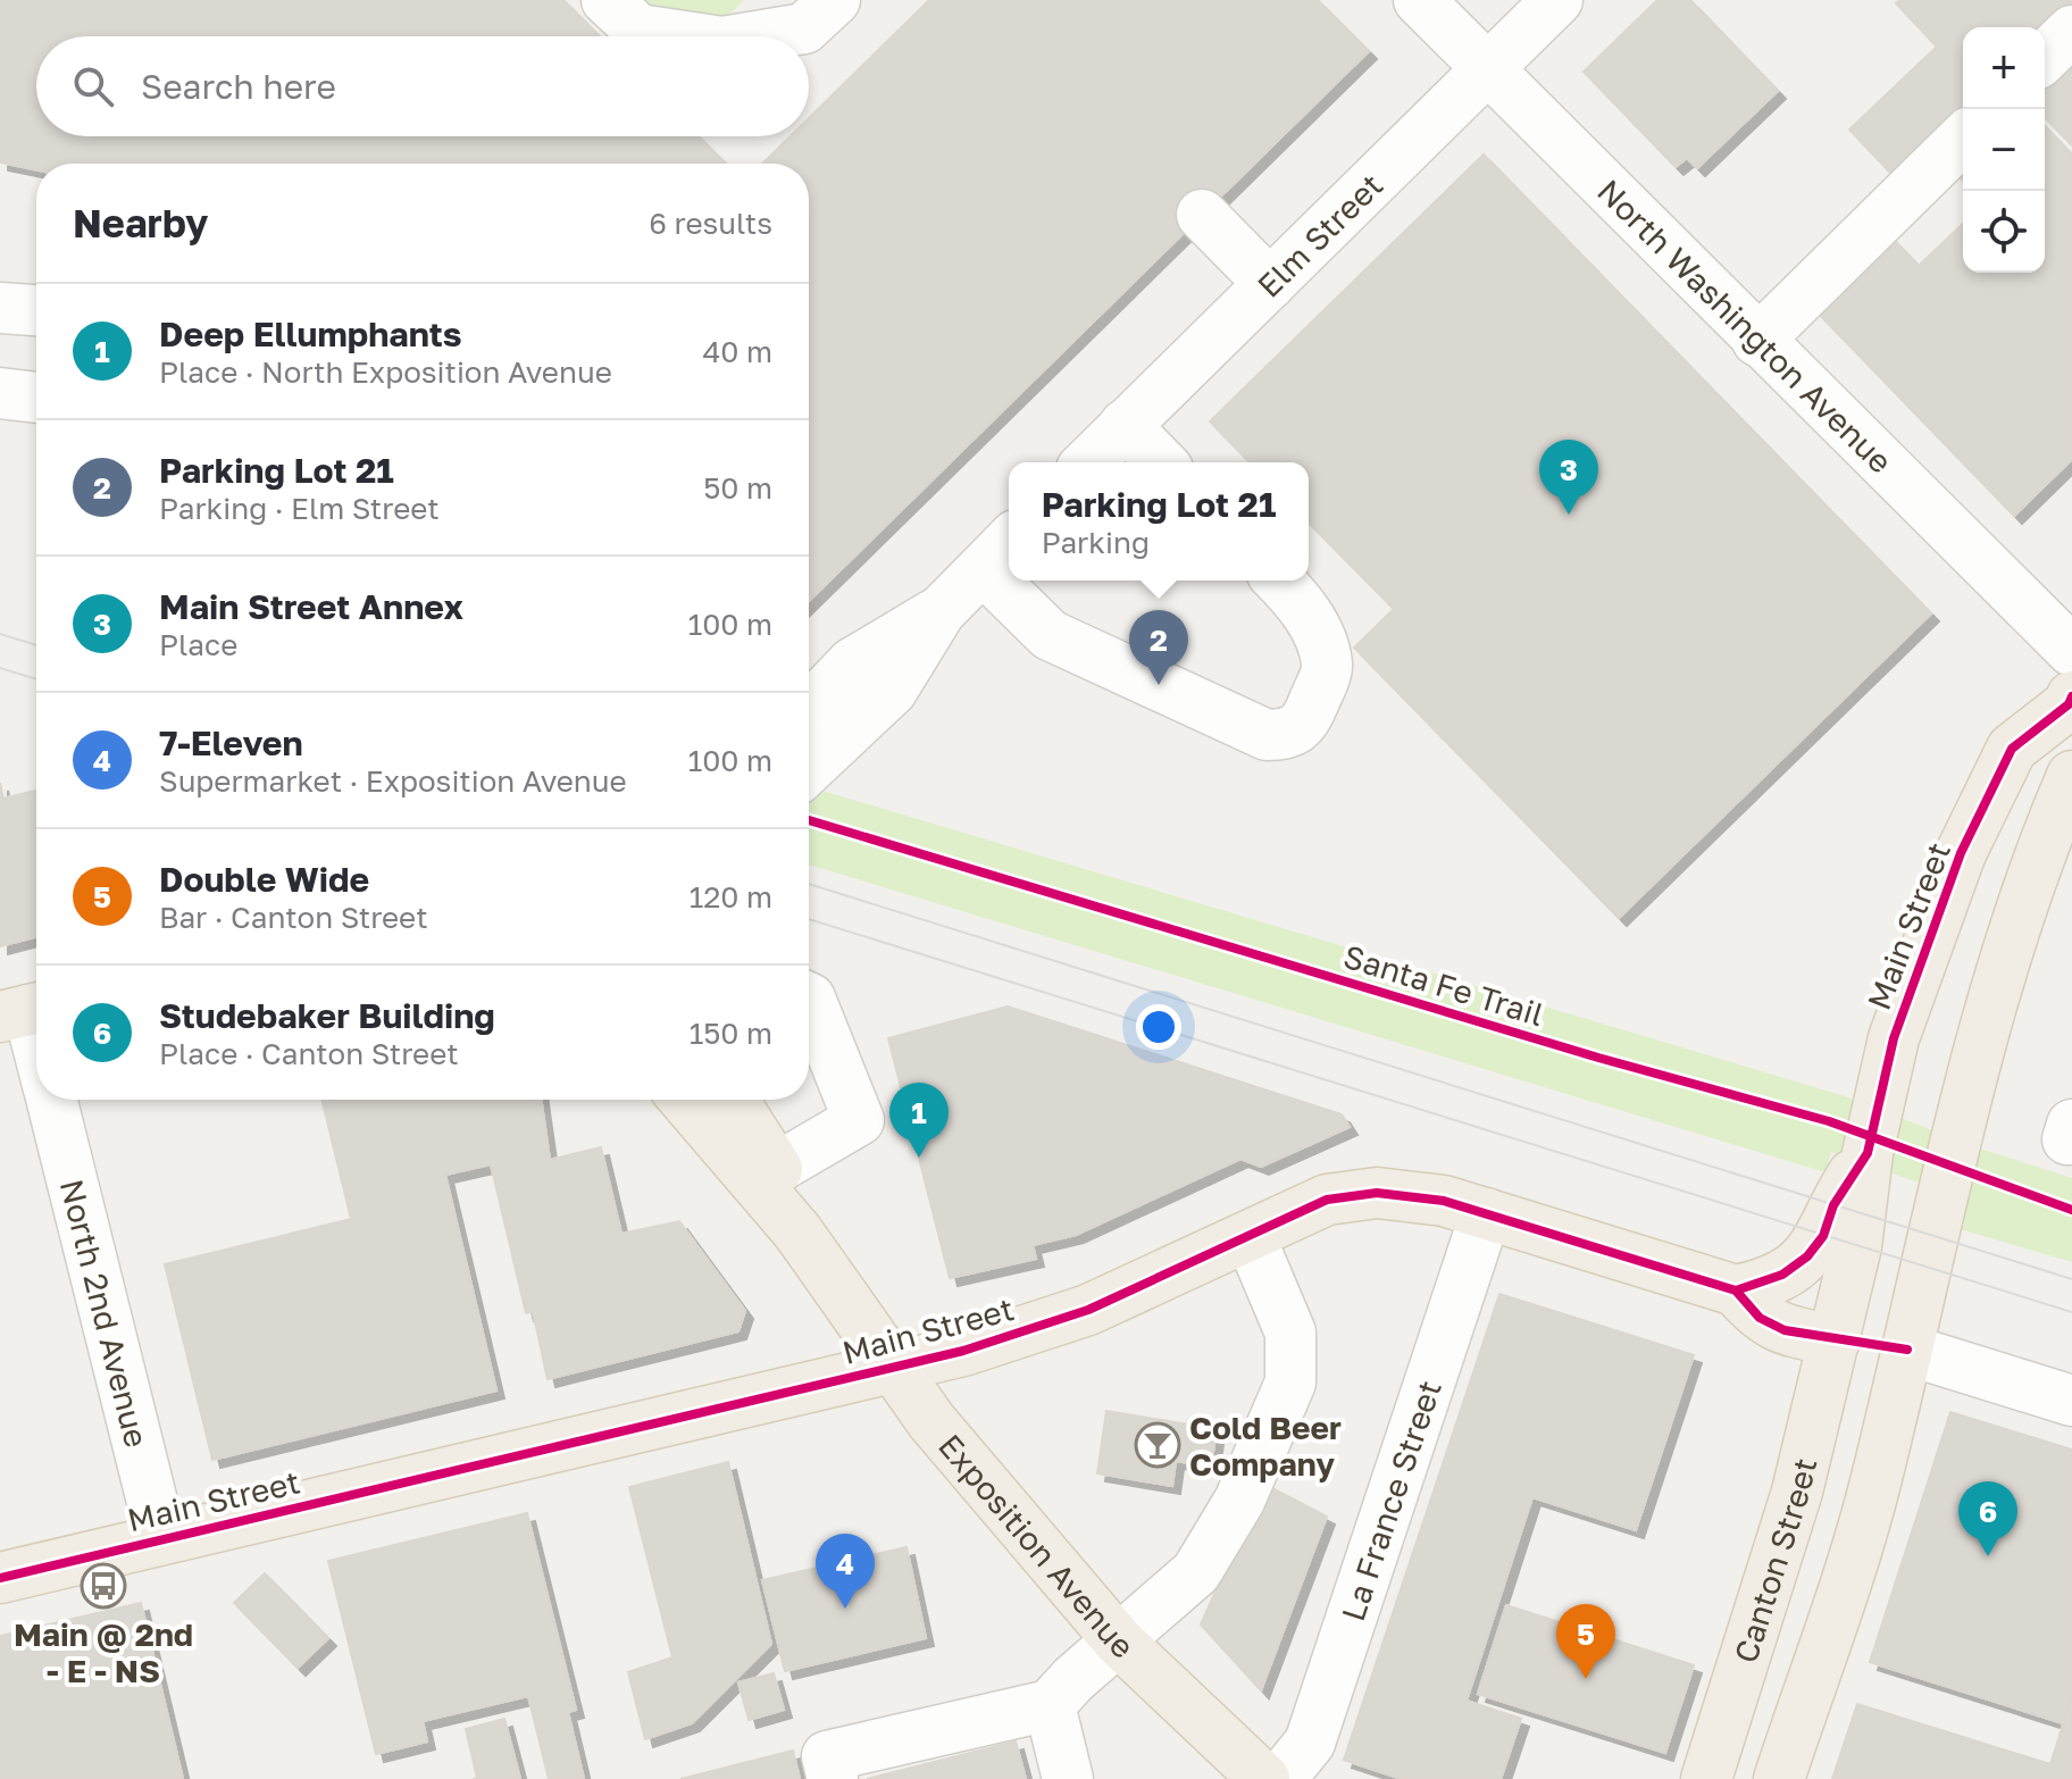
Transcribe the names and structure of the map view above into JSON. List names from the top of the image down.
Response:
{
  "streets": {
    "main road": ["Main Street", "Exposition Avenue", "Canton Street"],
    "street": [
      "Elm Street",
      "North Washington Avenue",
      "North 2nd Avenue",
      "La France Street"
    ],
    "cycle path": ["Santa Fe Trail"]
  },
  "crossings": [
    ["Elm Street", "North Washington Avenue"],
    ["Main Street", "North 2nd Avenue"],
    ["Main Street", "La France Street"],
    ["Main Street", "Exposition Avenue"],
    ["Main Street", "Canton Street"]
  ],
  "places": {
    "bar": ["Cold Beer Company"],
    "bus stop": ["Main @ 2nd - E - NS"]
  },
  "page": {
    "map_buttons": ["+", "−"],
    "search": "Search here",
    "heading": ["Nearby", "6 results"],
    "list": [
      {
        "mark": "1",
        "name": "Deep Ellumphants",
        "note": "Place · North Exposition Avenue",
        "value": "40 m"
      },
      {
        "mark": "2",
        "name": "Parking Lot 21",
        "note": "Parking · Elm Street",
        "value": "50 m"
      },
      {
        "mark": "3",
        "name": "Main Street Annex",
        "note": "Place",
        "value": "100 m"
      },
      {
        "mark": "4",
        "name": "7-Eleven",
        "note": "Supermarket · Exposition Avenue",
        "value": "100 m"
      },
      {
        "mark": "5",
        "name": "Double Wide",
        "note": "Bar · Canton Street",
        "value": "120 m"
      },
      {
        "mark": "6",
        "name": "Studebaker Building",
        "note": "Place · Canton Street",
        "value": "150 m"
      }
    ],
    "pins": [
      "3",
      "2",
      "1",
      "6",
      "4",
      "5"
    ],
    "popup": ["Parking Lot 21", "Parking"]
  }
}
